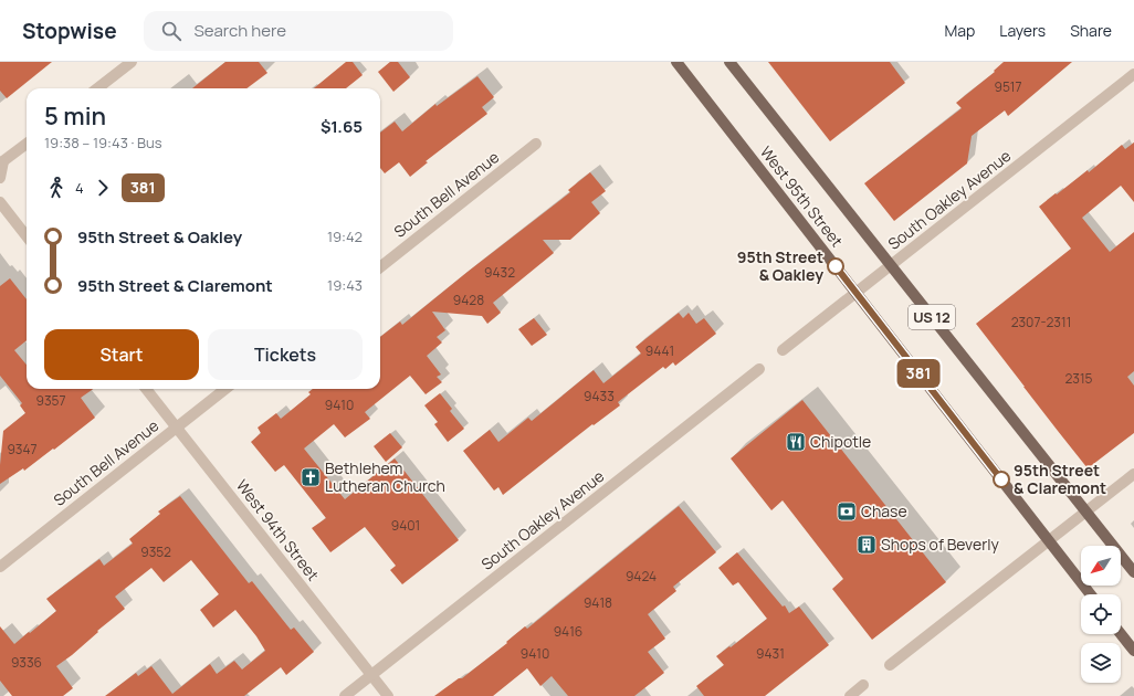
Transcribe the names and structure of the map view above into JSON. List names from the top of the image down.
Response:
{
  "streets": {
    "main road": ["West 95th Street", "US 12"],
    "street": ["South Bell Avenue", "South Oakley Avenue", "West 94th Street"]
  },
  "crossings": [
    ["South Bell Avenue", "West 94th Street"],
    ["West 95th Street", "South Oakley Avenue"],
    ["South Oakley Avenue", "West 94th Street"]
  ],
  "places": {
    "other": ["95th Street & Oakley", "95th Street & Claremont"],
    "restaurant": ["Chipotle"],
    "church": ["Bethlehem Lutheran Church"],
    "bank": ["Chase"],
    "building": ["Shops of Beverly"]
  },
  "lines": ["bus line 381"],
  "house_numbers": [
    "9517",
    "9432",
    "9428",
    "2307-2311",
    "9441",
    "2315",
    "9433",
    "9357",
    "9410",
    "9347",
    "9401",
    "9352",
    "9424",
    "9418",
    "9416",
    "9410",
    "9431",
    "9336"
  ],
  "north": "bottom left",
  "page": {
    "header": "Stopwise",
    "search": "Search here",
    "nav": ["Map", "Layers", "Share"],
    "on_map": "381",
    "heading": ["5 min", "19:38 – 19:43 · Bus", "$1.65"],
    "legs": ["4", "381"],
    "list": [
      {
        "name": "95th Street & Oakley",
        "value": "19:42"
      },
      {
        "name": "95th Street & Claremont",
        "value": "19:43"
      }
    ],
    "buttons": ["Start", "Tickets"]
  }
}
